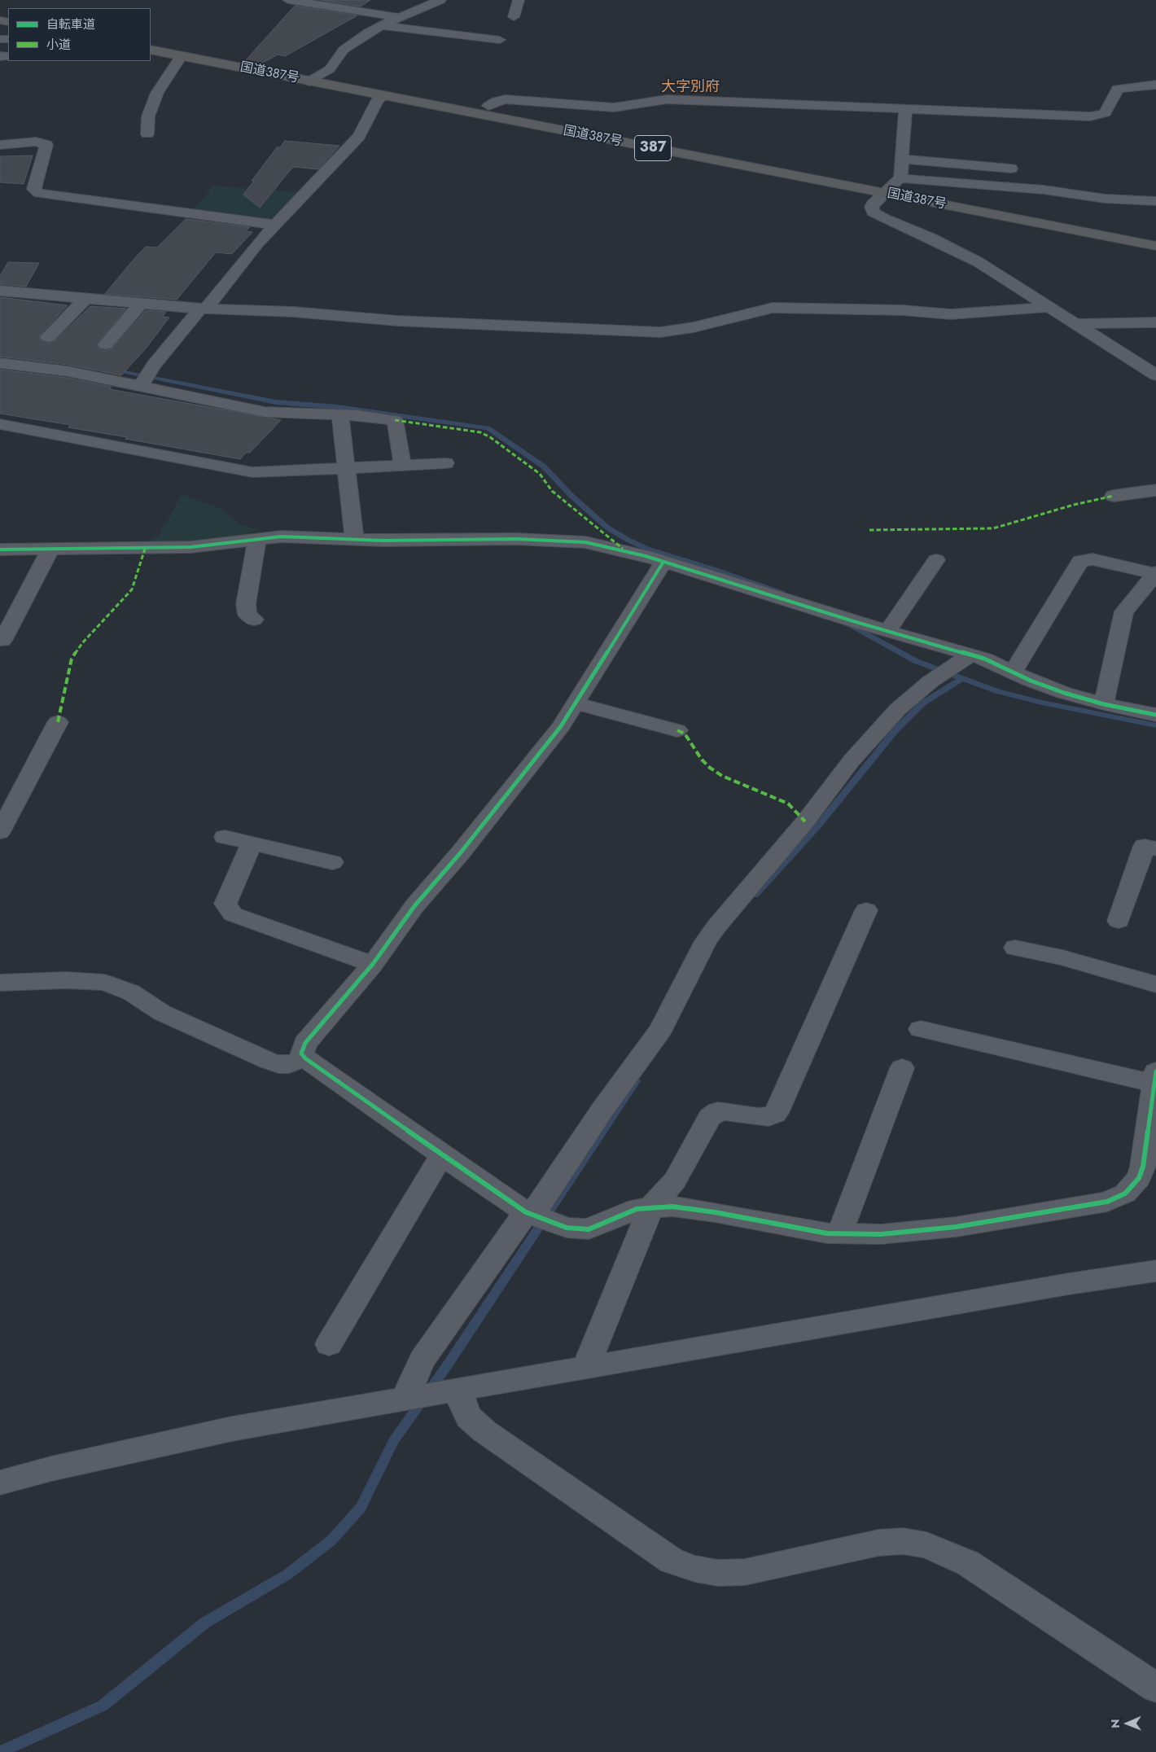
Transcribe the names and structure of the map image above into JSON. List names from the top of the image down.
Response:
{
  "streets": {
    "highway": ["国道387号", "387"]
  },
  "districts": ["大字別府"],
  "legend": ["自転車道", "小道"],
  "north": "left"
}
